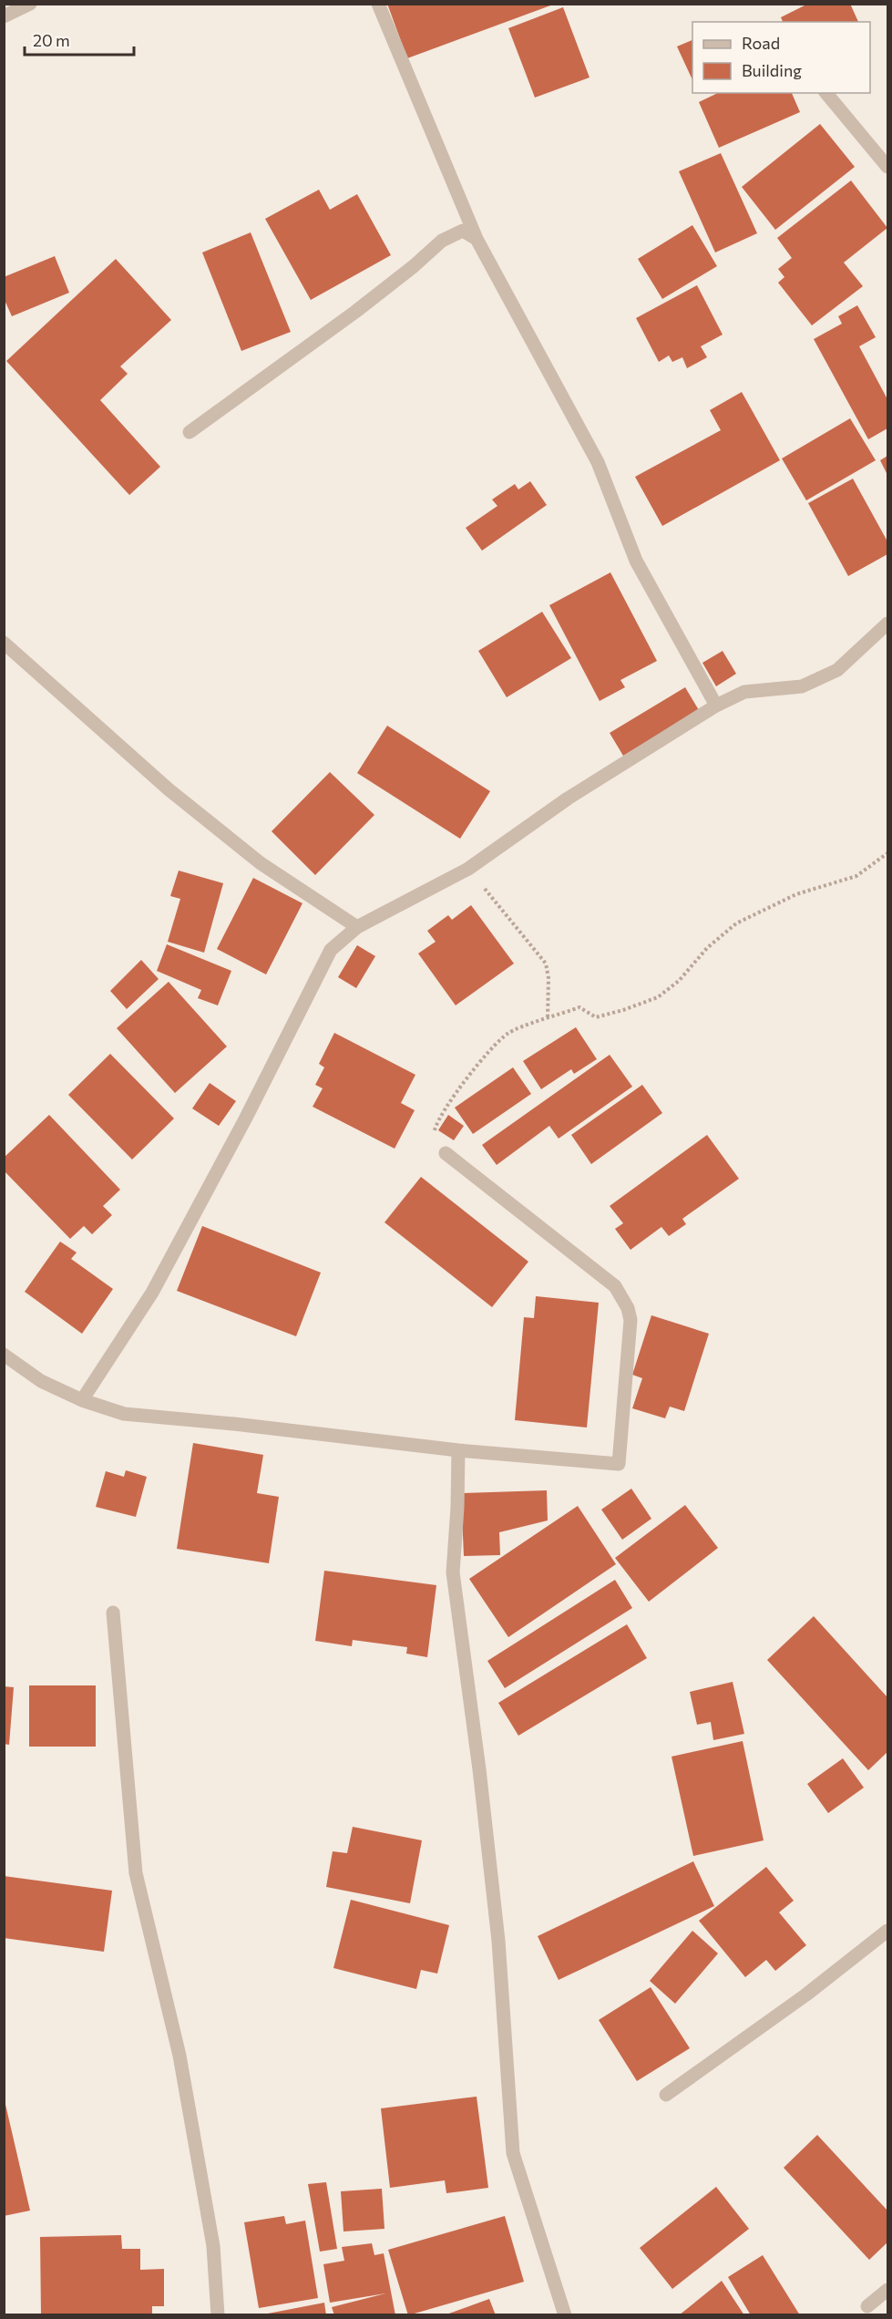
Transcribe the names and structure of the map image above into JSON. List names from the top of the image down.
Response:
{
  "legend": ["Road", "Building"],
  "scale_bar": "20 m"
}
